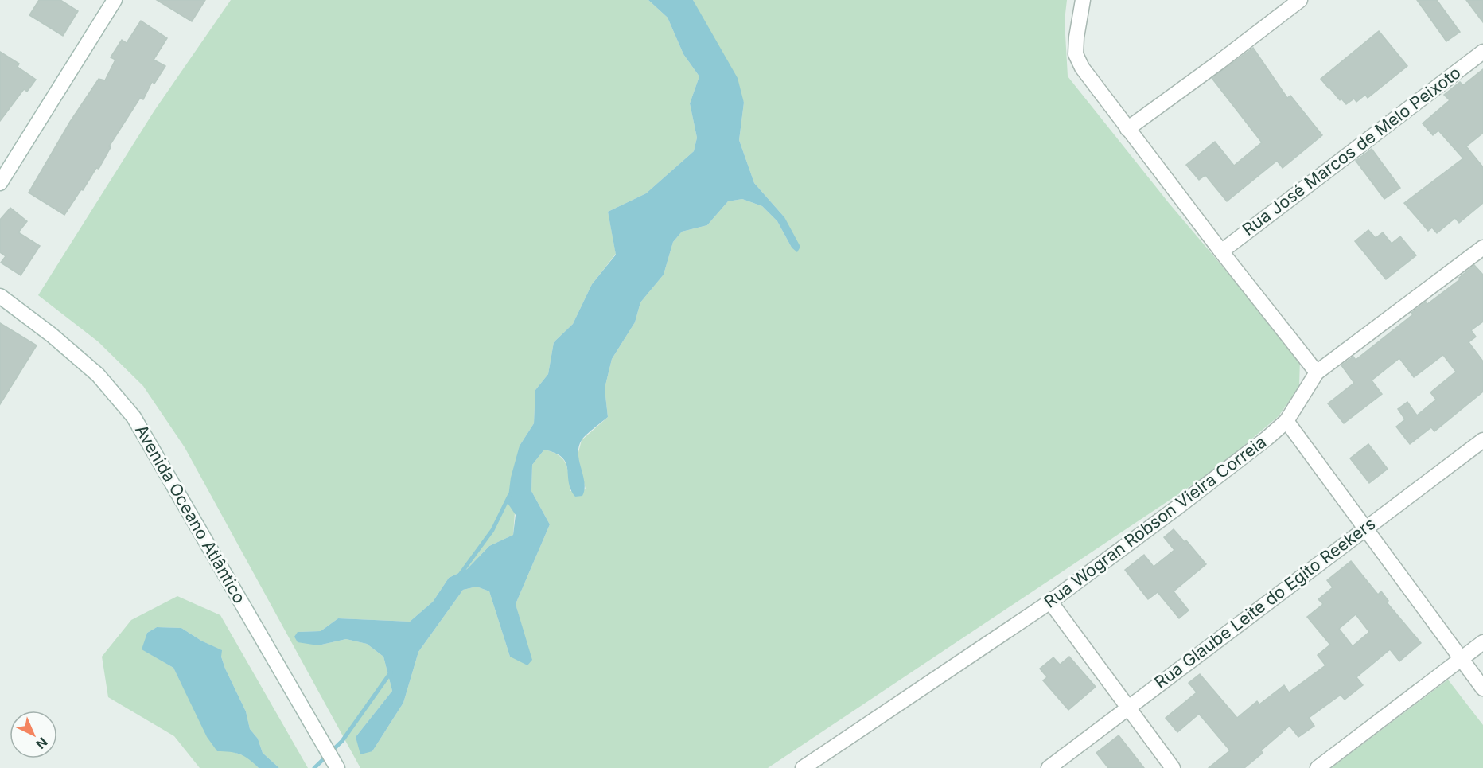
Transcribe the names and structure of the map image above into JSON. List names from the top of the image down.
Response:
{
  "streets": {
    "street": [
      "Rua José Marcos de Melo Peixoto",
      "Avenida Oceano Atlântico",
      "Rua Wogran Robson Vieira Correia",
      "Rua Glaube Leite do Egito Reekers"
    ]
  },
  "north": "bottom right"
}
